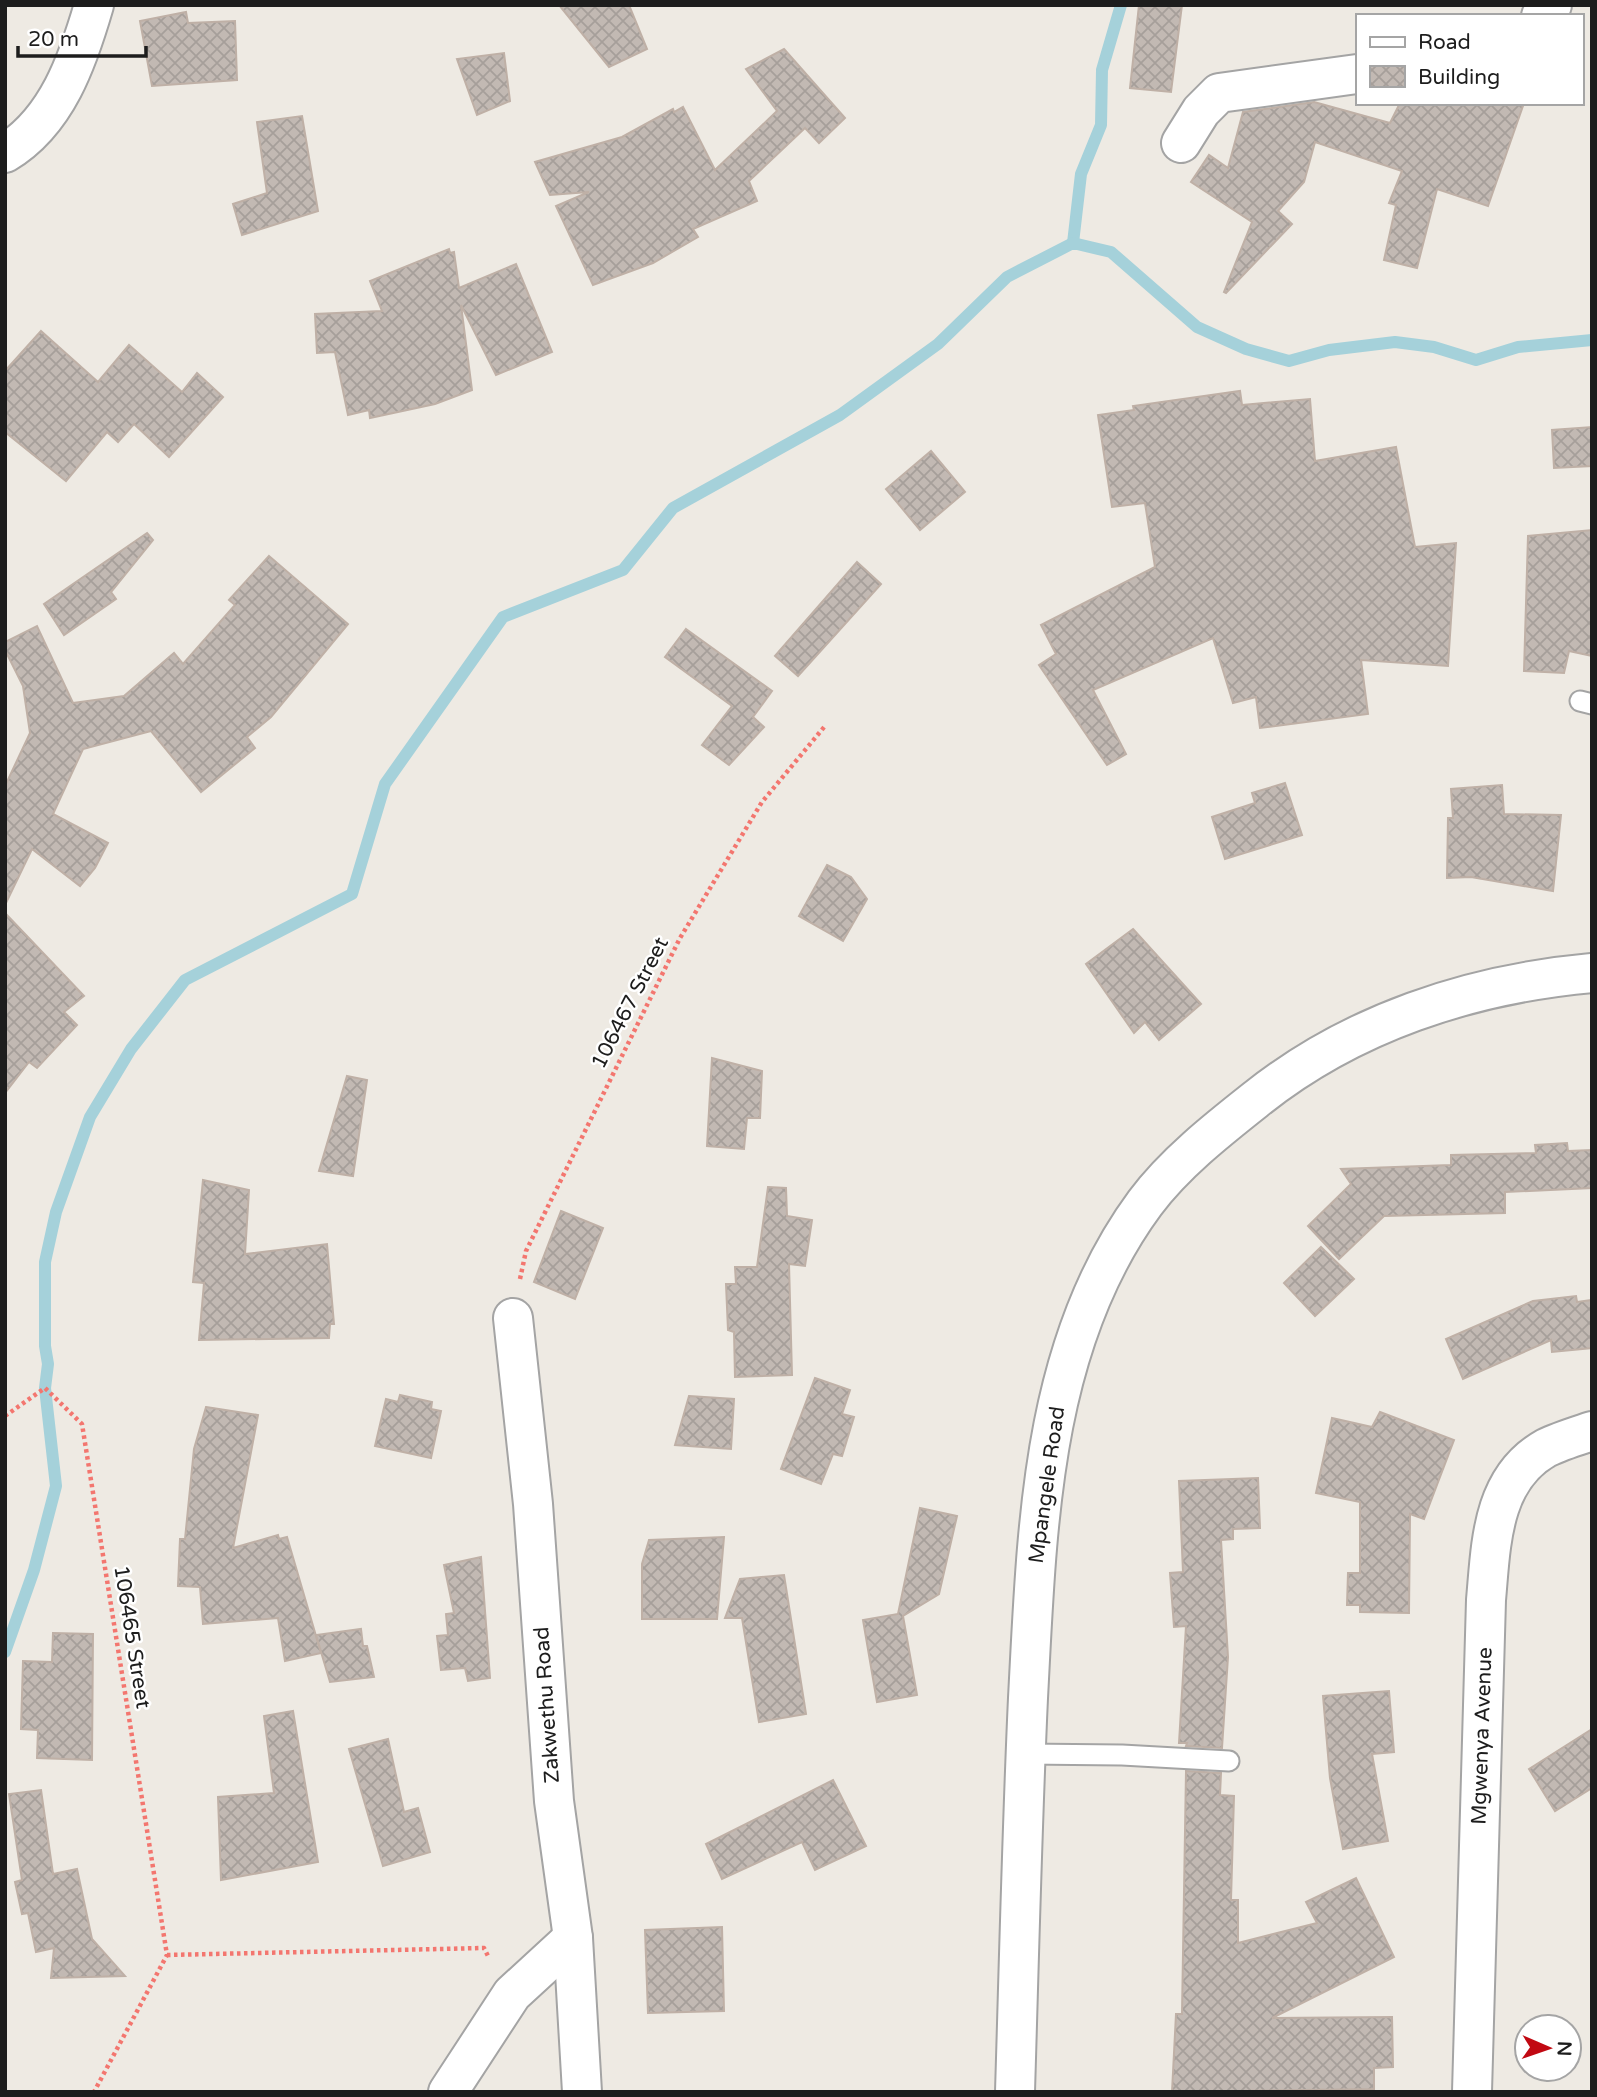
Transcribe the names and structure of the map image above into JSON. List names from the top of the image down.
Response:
{
  "streets": {
    "street": ["Mpangele Road", "Zakwethu Road", "Mgwenya Avenue"],
    "path": ["106467 Street", "106465 Street"]
  },
  "crossings": [
    ["106467 Street", "Zakwethu Road"]
  ],
  "legend": ["Road", "Building"],
  "scale_bar": "20 m",
  "north": "right"
}
